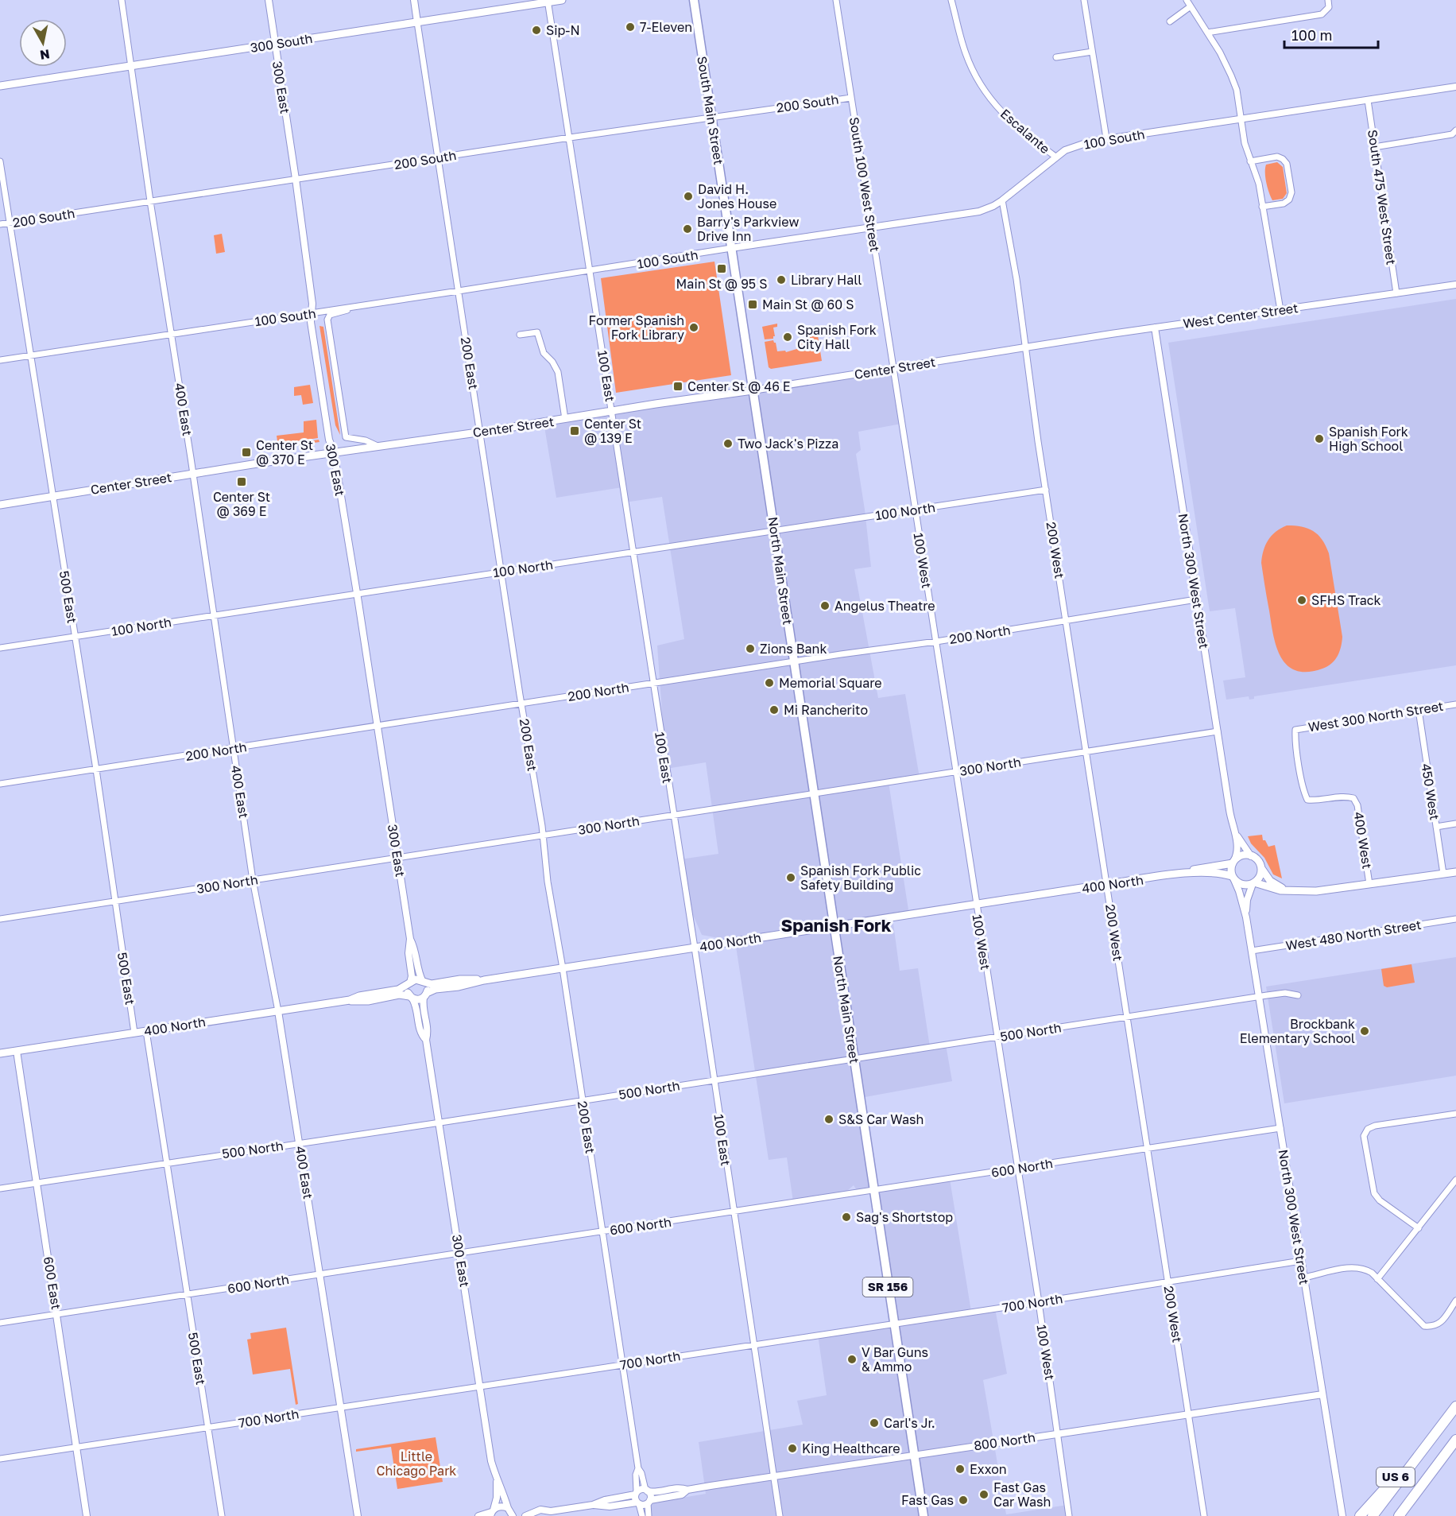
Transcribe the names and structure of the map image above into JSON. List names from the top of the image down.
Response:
{
  "streets": {
    "highway": ["US 6"],
    "main road": [
      "300 South",
      "South Main Street",
      "Center Street",
      "North Main Street",
      "400 North",
      "SR 156"
    ],
    "street": [
      "300 East",
      "200 South",
      "Escalante",
      "100 South",
      "South 100 West Street",
      "South 475 West Street",
      "West Center Street",
      "200 East",
      "100 East",
      "400 East",
      "100 North",
      "200 West",
      "100 West",
      "North 300 West Street",
      "500 East",
      "200 North",
      "West 300 North Street",
      "300 North",
      "450 West",
      "400 West",
      "West 480 North Street",
      "500 North",
      "600 North",
      "600 East",
      "700 North",
      "800 North"
    ]
  },
  "crossings": [
    ["300 South", "300 East"],
    ["300 South", "200 East"],
    ["300 South", "100 East"],
    ["300 South", "400 East"],
    ["300 East", "200 South"],
    ["300 East", "100 South"],
    ["300 East", "Center Street"],
    ["300 East", "100 North"],
    ["300 East", "200 North"],
    ["300 East", "300 North"],
    ["300 East", "400 North"],
    ["300 East", "500 North"],
    ["300 East", "600 North"],
    ["300 East", "700 North"],
    ["200 South", "South Main Street"],
    ["200 South", "South 100 West Street"],
    ["200 South", "200 East"],
    ["200 South", "100 East"],
    ["200 South", "400 East"],
    ["200 South", "500 East"],
    ["South Main Street", "100 South"],
    ["South Main Street", "Center Street"],
    ["South Main Street", "North Main Street"],
    ["Escalante", "100 South"],
    ["100 South", "South 100 West Street"],
    ["100 South", "South 475 West Street"],
    ["100 South", "200 East"],
    ["100 South", "100 East"],
    ["100 South", "400 East"],
    ["100 South", "200 West"],
    ["100 South", "500 East"],
    ["South 100 West Street", "Center Street"],
    ["South 100 West Street", "100 West"],
    ["South 475 West Street", "West Center Street"],
    ["West Center Street", "Center Street"],
    ["West Center Street", "200 West"],
    ["West Center Street", "North 300 West Street"],
    ["200 East", "Center Street"],
    ["200 East", "100 North"],
    ["200 East", "200 North"],
    ["200 East", "300 North"],
    ["200 East", "400 North"],
    ["200 East", "500 North"],
    ["200 East", "600 North"],
    ["200 East", "700 North"],
    ["200 East", "800 North"],
    ["Center Street", "100 East"],
    ["Center Street", "400 East"],
    ["Center Street", "200 West"],
    ["Center Street", "100 West"],
    ["Center Street", "North Main Street"],
    ["Center Street", "500 East"],
    ["100 East", "100 North"],
    ["100 East", "200 North"],
    ["100 East", "300 North"],
    ["100 East", "400 North"],
    ["100 East", "500 North"],
    ["100 East", "600 North"],
    ["100 East", "700 North"],
    ["100 East", "800 North"],
    ["400 East", "100 North"],
    ["400 East", "200 North"],
    ["400 East", "300 North"],
    ["400 East", "400 North"],
    ["400 East", "500 North"],
    ["400 East", "600 North"],
    ["400 East", "700 North"],
    ["100 North", "200 West"],
    ["100 North", "100 West"],
    ["100 North", "North Main Street"],
    ["100 North", "500 East"],
    ["200 West", "200 North"],
    ["200 West", "300 North"],
    ["200 West", "400 North"],
    ["200 West", "500 North"],
    ["200 West", "600 North"],
    ["200 West", "700 North"],
    ["200 West", "800 North"],
    ["100 West", "200 North"],
    ["100 West", "300 North"],
    ["100 West", "400 North"],
    ["100 West", "500 North"],
    ["100 West", "600 North"],
    ["100 West", "700 North"],
    ["100 West", "800 North"],
    ["North Main Street", "200 North"],
    ["North Main Street", "300 North"],
    ["North Main Street", "400 North"],
    ["North Main Street", "500 North"],
    ["North Main Street", "600 North"],
    ["North Main Street", "700 North"],
    ["North Main Street", "800 North"],
    ["North 300 West Street", "200 North"],
    ["North 300 West Street", "300 North"],
    ["North 300 West Street", "West 480 North Street"],
    ["North 300 West Street", "500 North"],
    ["North 300 West Street", "600 North"],
    ["North 300 West Street", "700 North"],
    ["North 300 West Street", "800 North"],
    ["500 East", "200 North"],
    ["500 East", "300 North"],
    ["500 East", "400 North"],
    ["500 East", "500 North"],
    ["500 East", "600 North"],
    ["500 East", "700 North"],
    ["West 300 North Street", "450 West"],
    ["West 300 North Street", "400 West"],
    ["400 North", "600 East"],
    ["500 North", "600 East"],
    ["600 North", "600 East"],
    ["600 East", "700 North"]
  ],
  "districts": ["Spanish Fork"],
  "parks": ["Little Chicago Park"],
  "places": {
    "other": [
      "7-Eleven",
      "Sip-N",
      "David H. Jones House",
      "Barry's Parkview Drive Inn",
      "Library Hall",
      "Former Spanish Fork Library",
      "Spanish Fork City Hall",
      "Spanish Fork High School",
      "Two Jack's Pizza",
      "SFHS Track",
      "Angelus Theatre",
      "Zions Bank",
      "Memorial Square",
      "Mi Rancherito",
      "Spanish Fork Public Safety Building",
      "Brockbank Elementary School",
      "S&S Car Wash",
      "Sag's Shortstop",
      "V Bar Guns & Ammo",
      "Carl's Jr.",
      "King Healthcare",
      "Exxon",
      "Fast Gas Car Wash",
      "Fast Gas"
    ],
    "transit": [
      "Main St @ 95 S",
      "Main St @ 60 S",
      "Center St @ 46 E",
      "Center St @ 139 E",
      "Center St @ 370 E",
      "Center St @ 369 E"
    ]
  },
  "scale_bar": "100 m",
  "north": "bottom"
}
